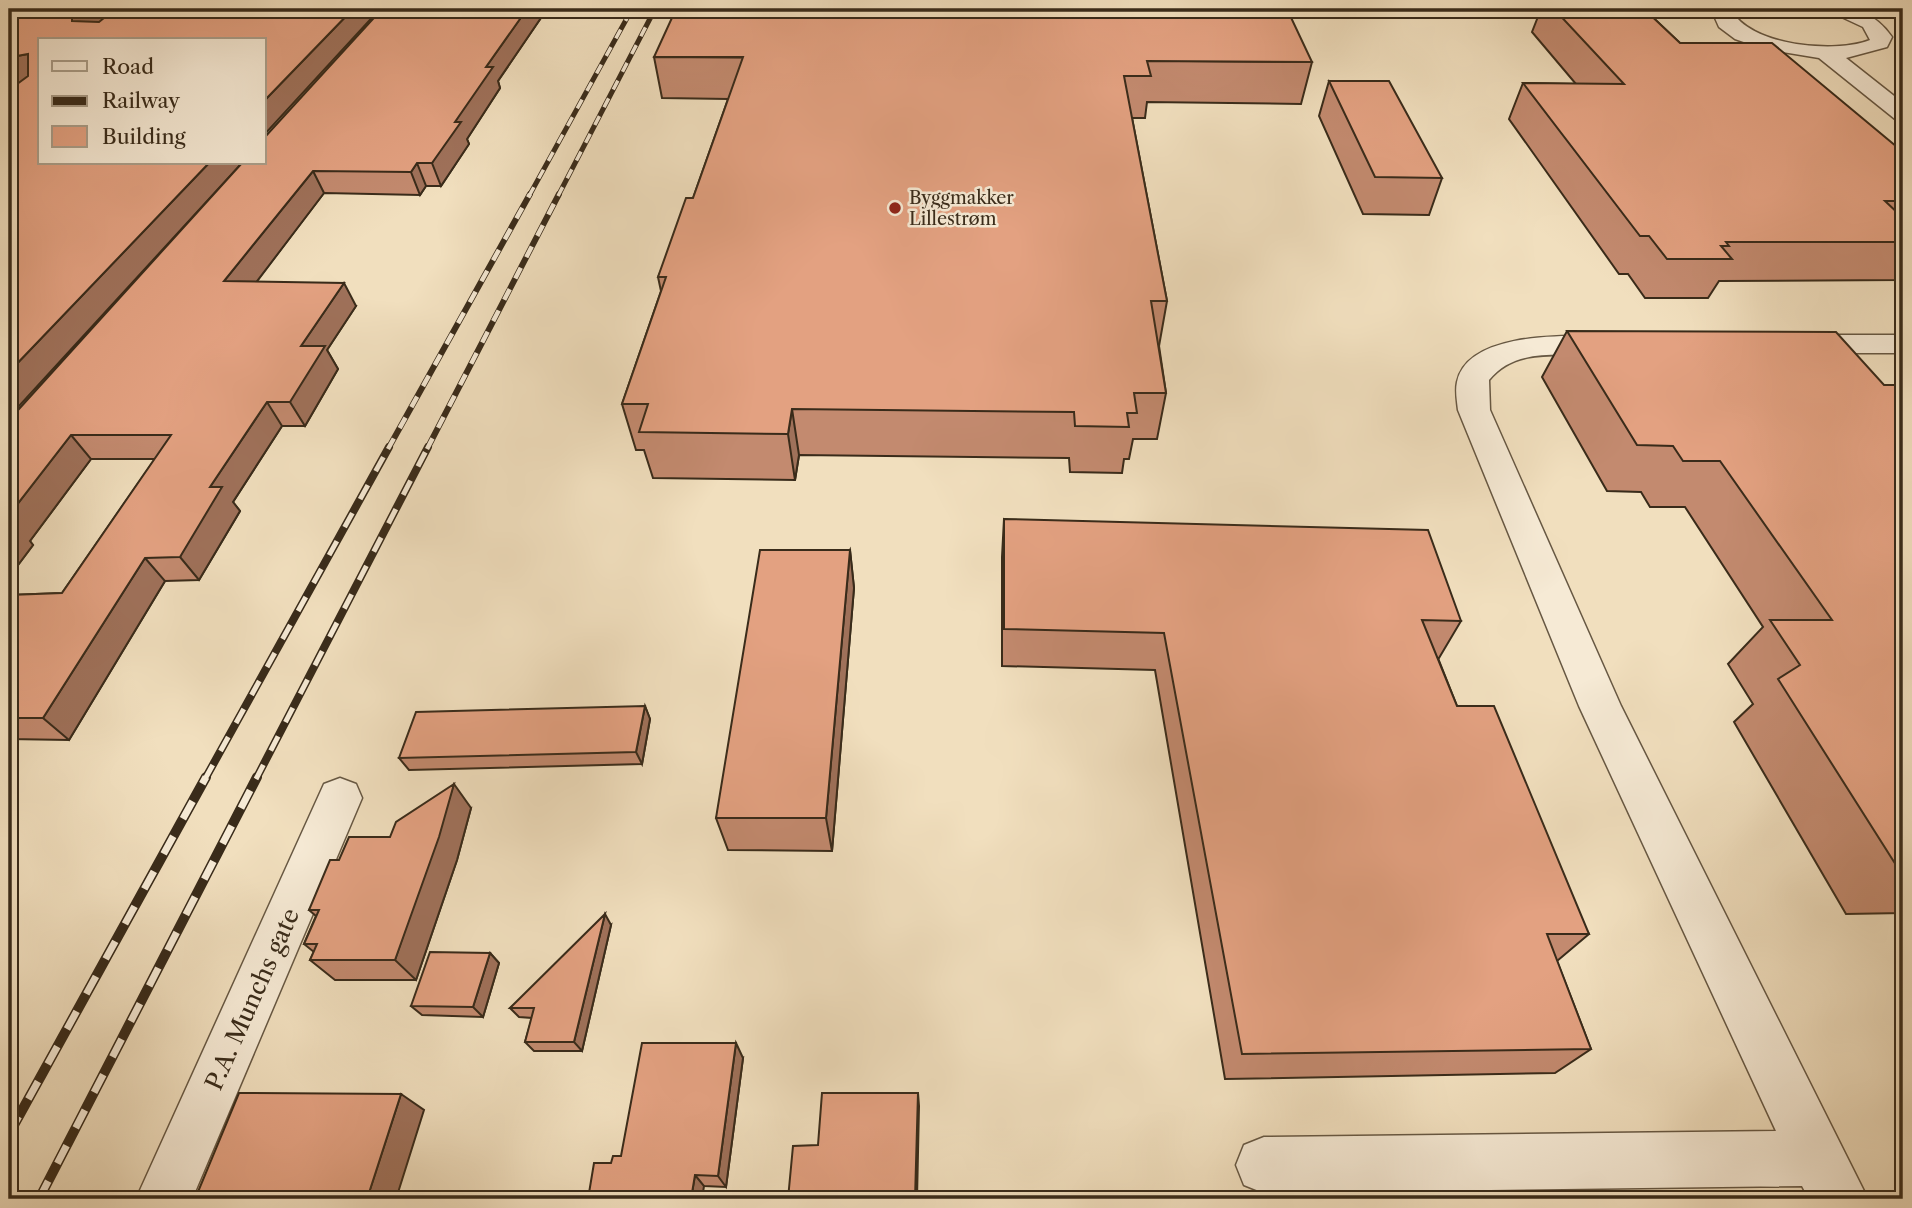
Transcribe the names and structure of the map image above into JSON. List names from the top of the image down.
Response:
{
  "streets": {
    "street": ["P.A. Munchs gate"]
  },
  "places": ["Byggmakker Lillestrøm"],
  "legend": ["Road", "Railway", "Building"]
}
